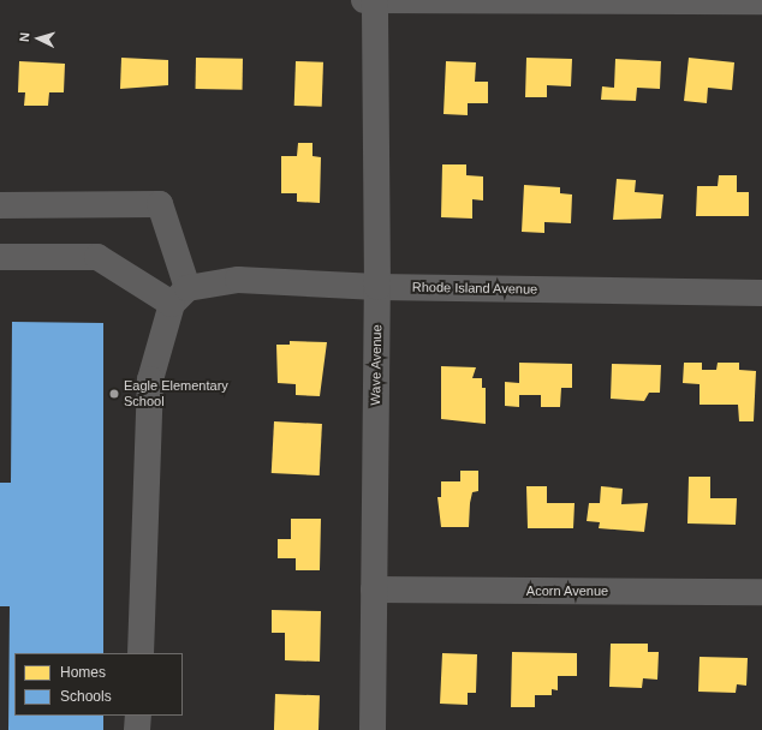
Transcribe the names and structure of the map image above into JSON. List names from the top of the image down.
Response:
{
  "streets": {
    "street": ["Rhode Island Avenue", "Wave Avenue", "Acorn Avenue"]
  },
  "crossings": [
    ["Rhode Island Avenue", "Wave Avenue"],
    ["Wave Avenue", "Acorn Avenue"]
  ],
  "places": ["Eagle Elementary School"],
  "legend": ["Homes", "Schools"],
  "north": "left"
}
